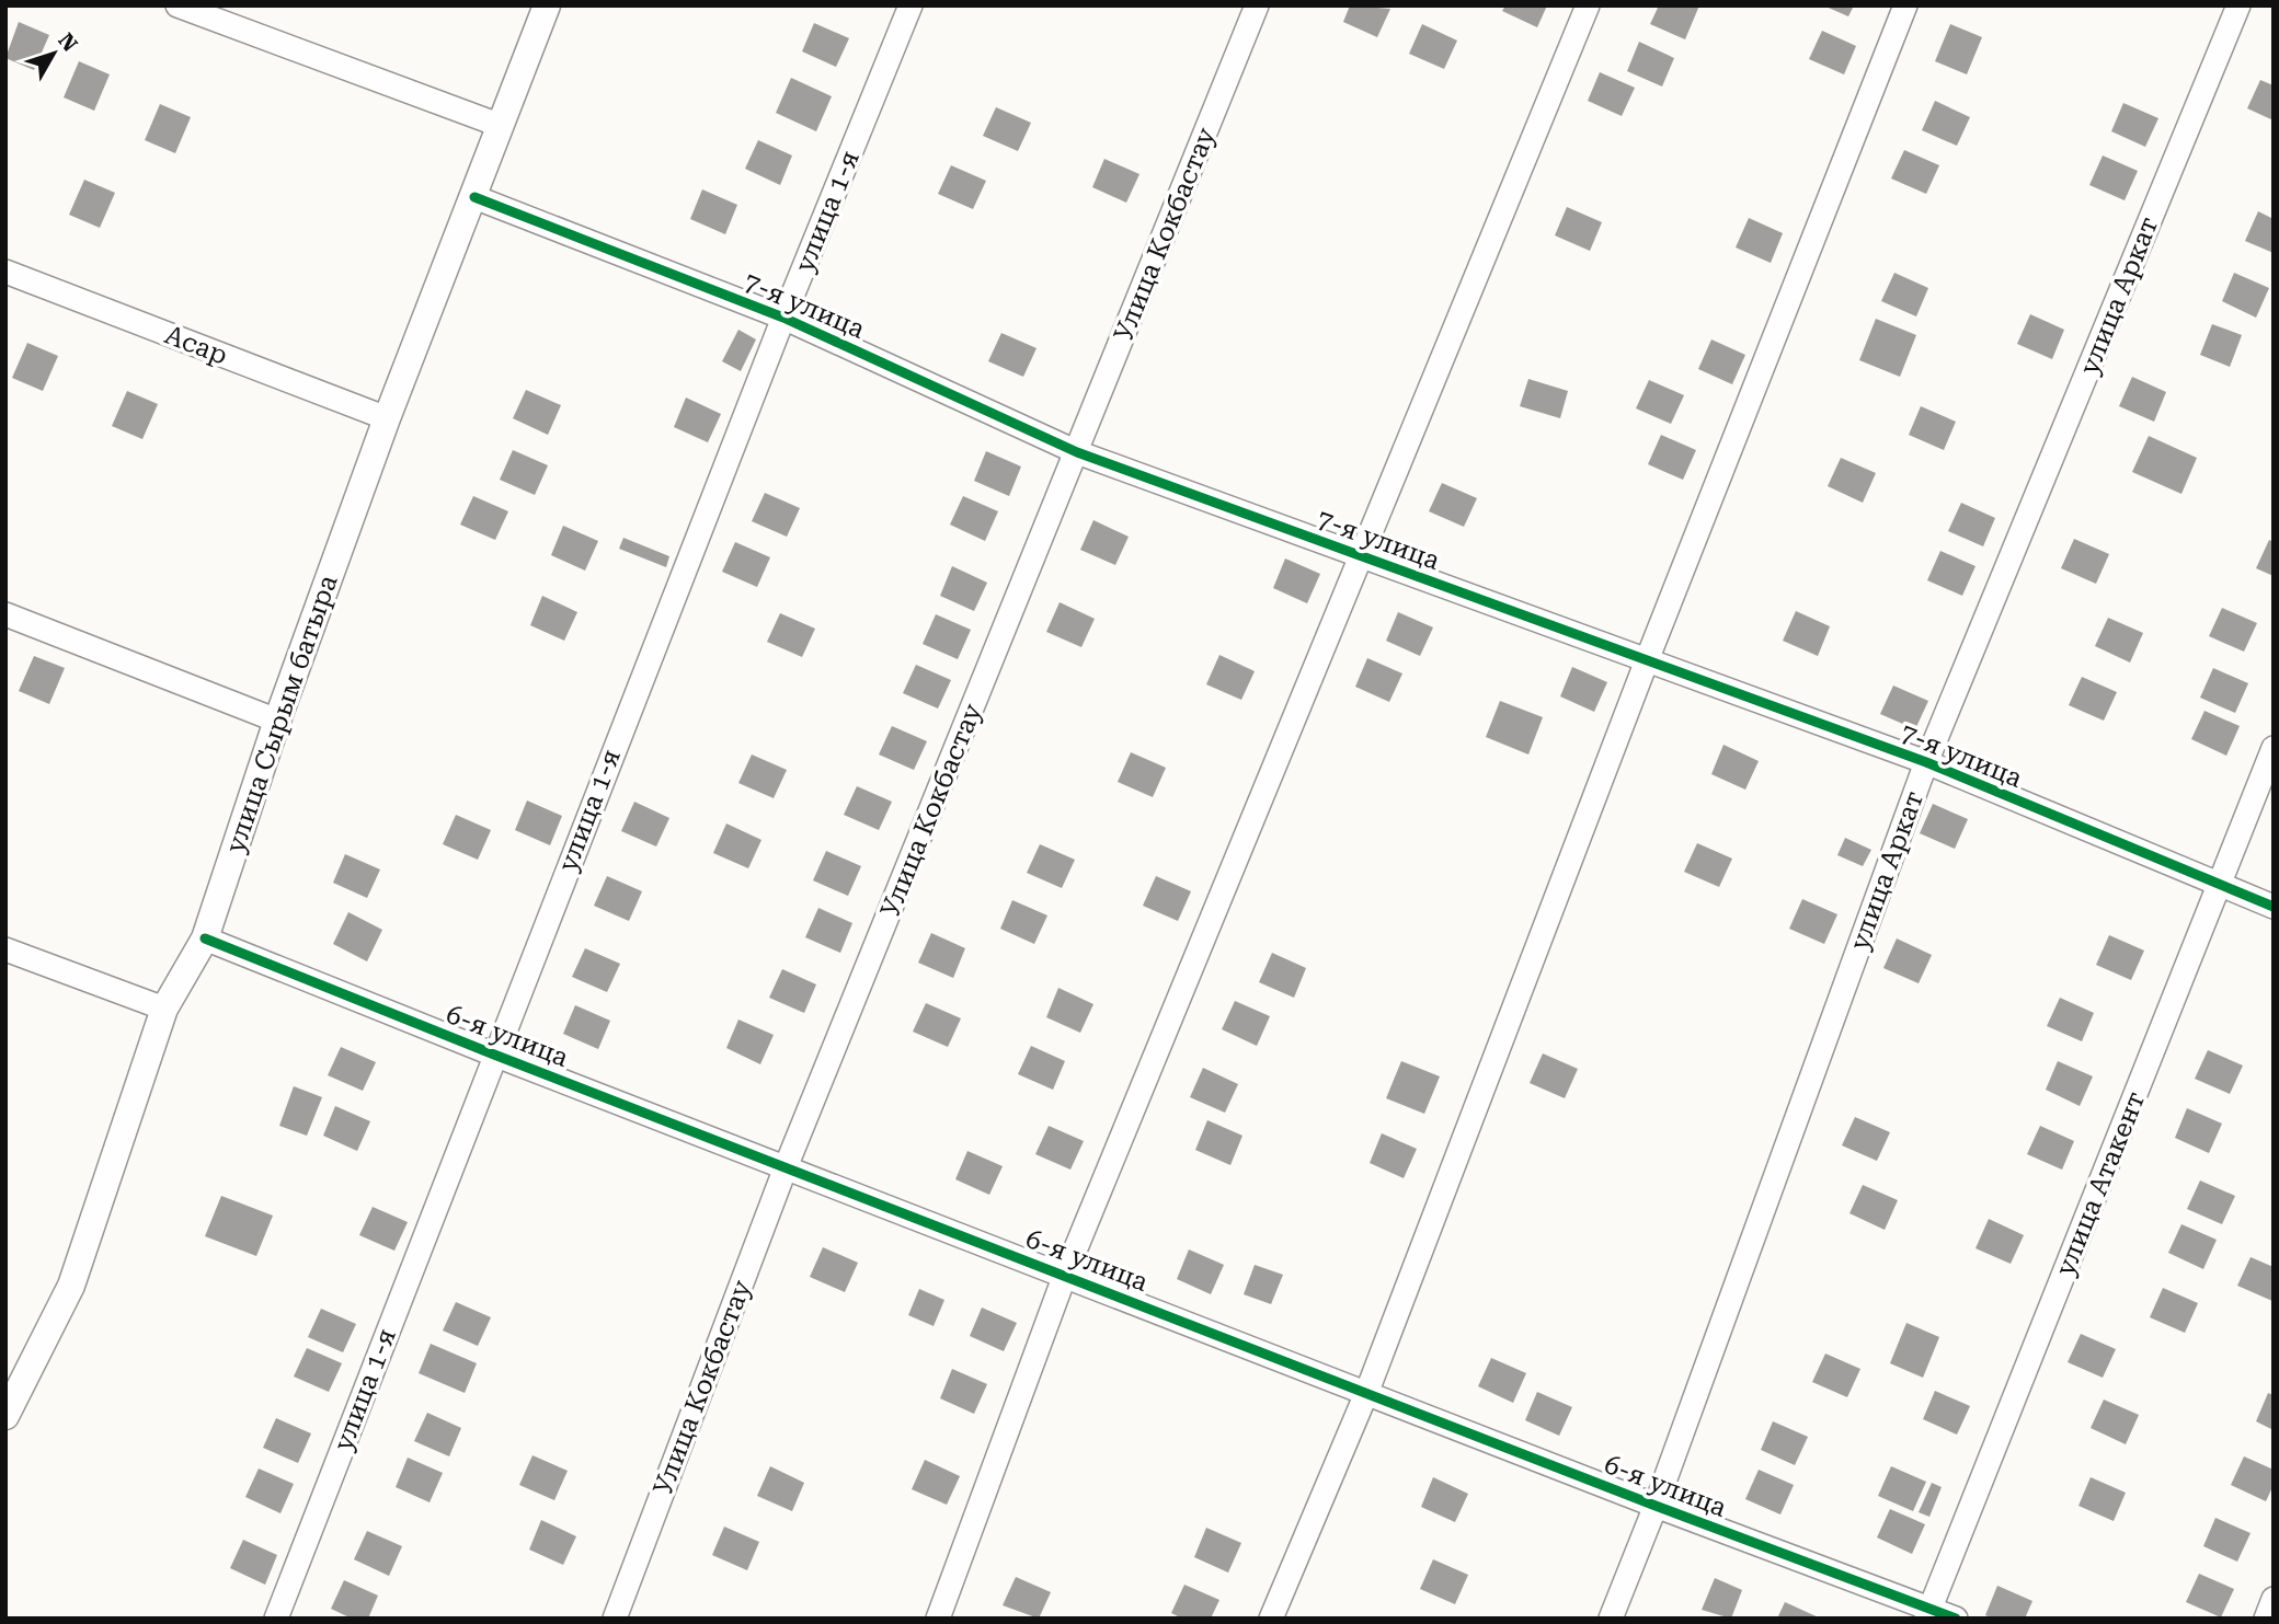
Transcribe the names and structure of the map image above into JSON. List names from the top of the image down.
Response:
{
  "streets": {
    "street": [
      "улица 1-я",
      "Улица Кокбастау",
      "улица Аркат",
      "7-я улица",
      "Асар",
      "улица Сырым батыра",
      "6-я улица",
      "улица Атакент"
    ]
  },
  "crossings": [
    ["улица 1-я", "7-я улица"],
    ["улица 1-я", "6-я улица"],
    ["Улица Кокбастау", "7-я улица"],
    ["Улица Кокбастау", "6-я улица"],
    ["улица Аркат", "7-я улица"],
    ["улица Аркат", "6-я улица"],
    ["7-я улица", "улица Сырым батыра"],
    ["7-я улица", "улица Атакент"],
    ["Асар", "улица Сырым батыра"],
    ["улица Сырым батыра", "6-я улица"],
    ["6-я улица", "улица Атакент"]
  ],
  "north": "top right"
}
